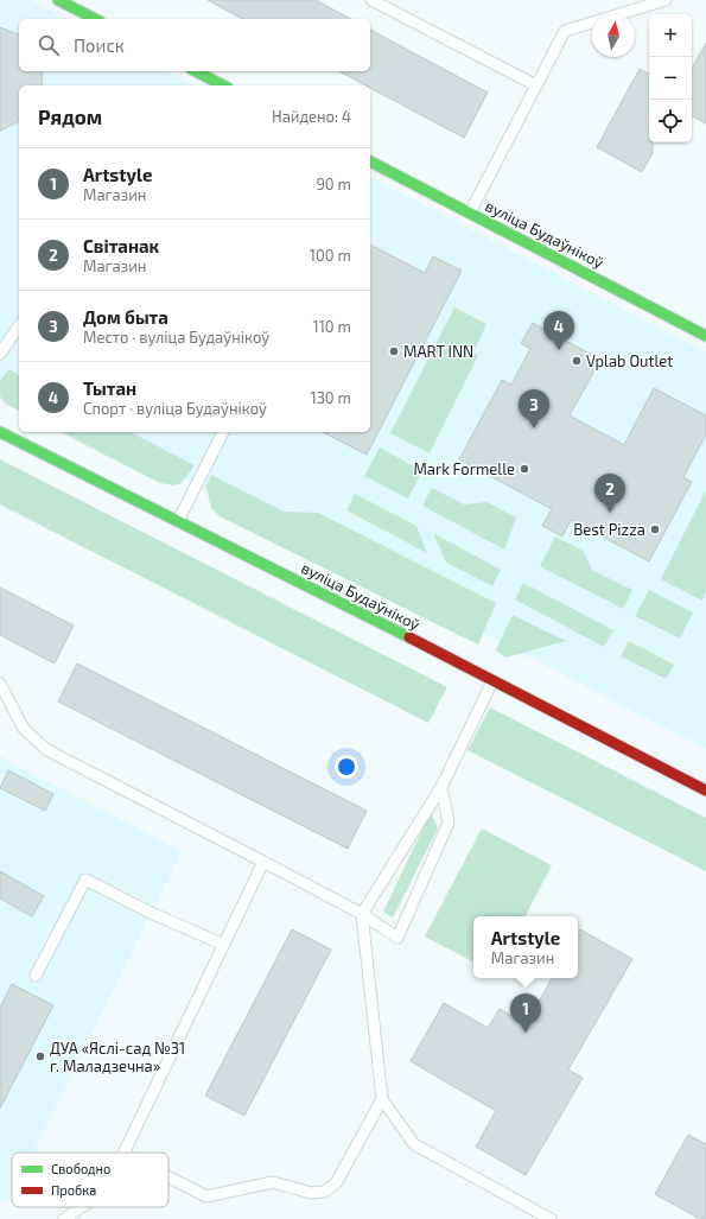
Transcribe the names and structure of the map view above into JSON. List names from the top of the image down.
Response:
{
  "streets": {
    "main road": ["вуліца Будаўнікоў"]
  },
  "places": [
    "MART INN",
    "Vplab Outlet",
    "Mark Formelle",
    "Best Pizza",
    "ДУА «Яслі-сад №31 г. Маладзечна»"
  ],
  "legend": ["Свободно", "Пробка"],
  "north": "top",
  "page": {
    "map_buttons": ["+", "−"],
    "search": "Поиск",
    "heading": ["Рядом", "Найдено: 4"],
    "list": [
      {
        "mark": "1",
        "name": "Artstyle",
        "note": "Магазин",
        "value": "90 m"
      },
      {
        "mark": "2",
        "name": "Світанак",
        "note": "Магазин",
        "value": "100 m"
      },
      {
        "mark": "3",
        "name": "Дом быта",
        "note": "Место · вуліца Будаўнікоў",
        "value": "110 m"
      },
      {
        "mark": "4",
        "name": "Тытан",
        "note": "Спорт · вуліца Будаўнікоў",
        "value": "130 m"
      }
    ],
    "pins": [
      "4",
      "3",
      "2",
      "1"
    ],
    "popup": ["Artstyle", "Магазин"]
  }
}
